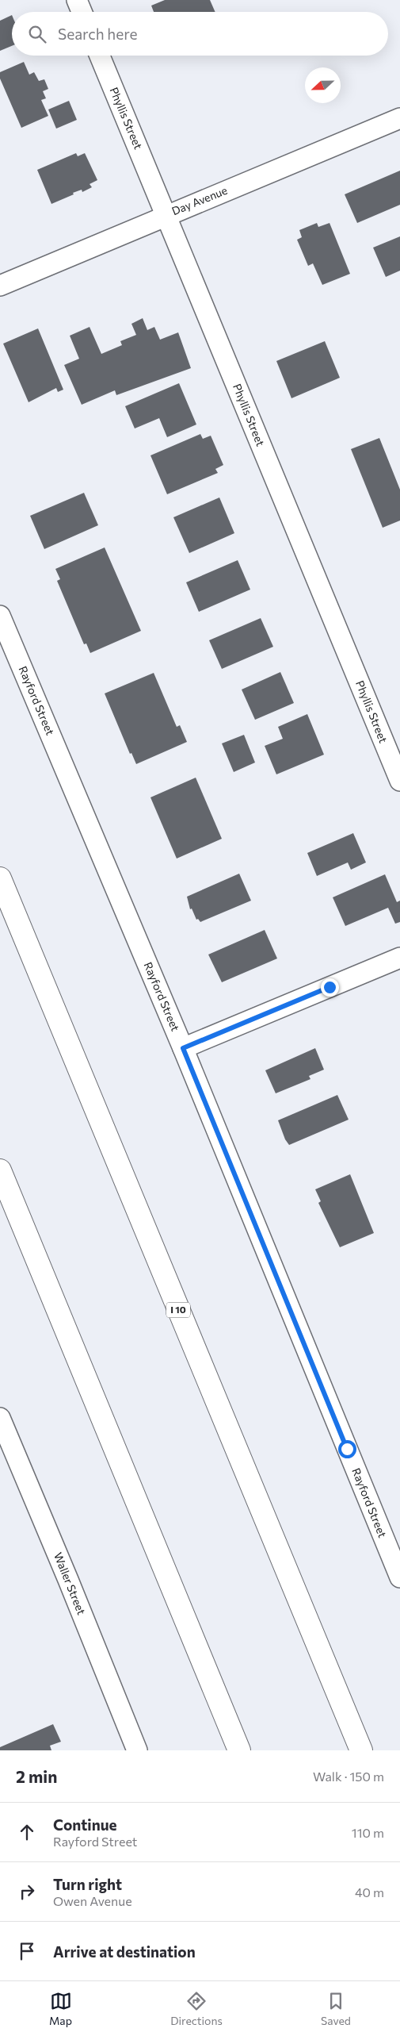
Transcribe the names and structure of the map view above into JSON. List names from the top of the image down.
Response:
{
  "streets": {
    "highway": ["I 10"],
    "street": [
      "Phyllis Street",
      "Day Avenue",
      "Rayford Street",
      "Waller Street"
    ]
  },
  "crossings": [
    ["Phyllis Street", "Day Avenue"]
  ],
  "north": "left",
  "page": {
    "search": "Search here",
    "heading": ["2 min", "Walk · 150 m"],
    "list": [
      ["Continue", "Rayford Street", "110 m"],
      ["Turn right", "Owen Avenue", "40 m"],
      "Arrive at destination"
    ],
    "nav": ["Map", "Directions", "Saved"]
  }
}
